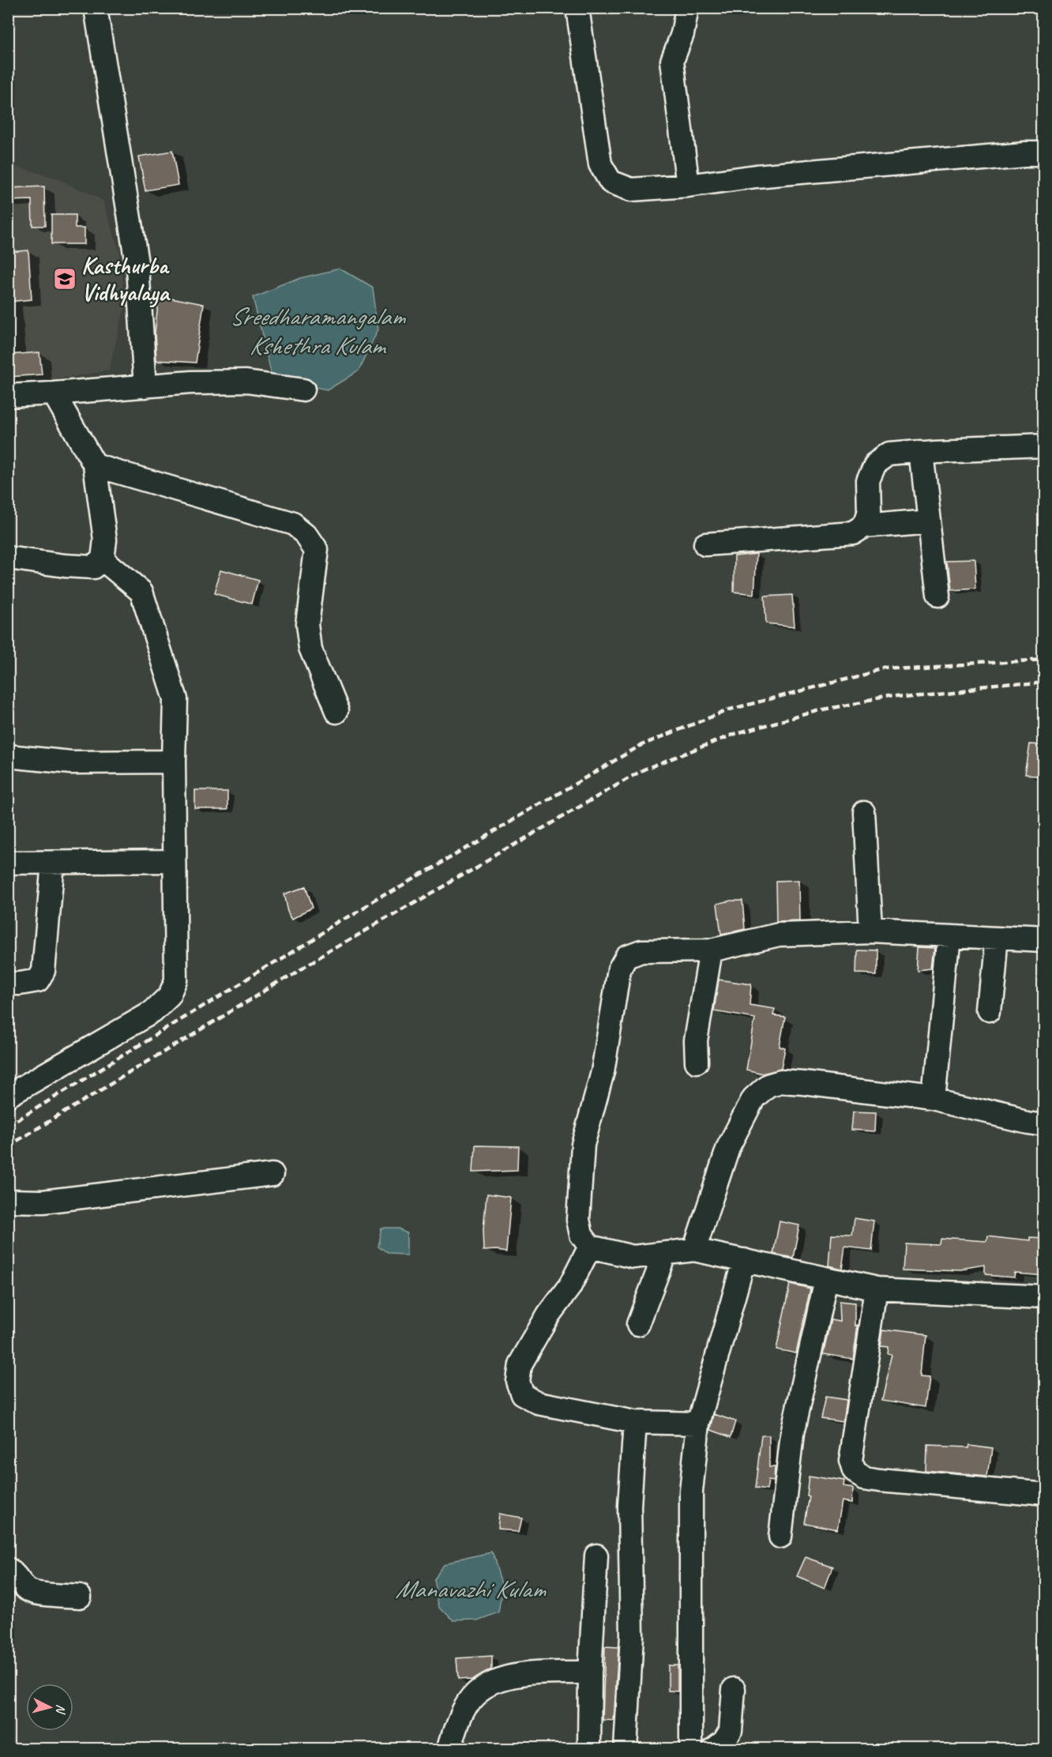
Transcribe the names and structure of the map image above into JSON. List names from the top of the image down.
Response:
{
  "water": ["Sreedharamangalam Kshethra Kulam", "Manavazhi Kulam"],
  "places": {
    "school or university": ["Kasthurba Vidhyalaya"]
  },
  "north": "right"
}
